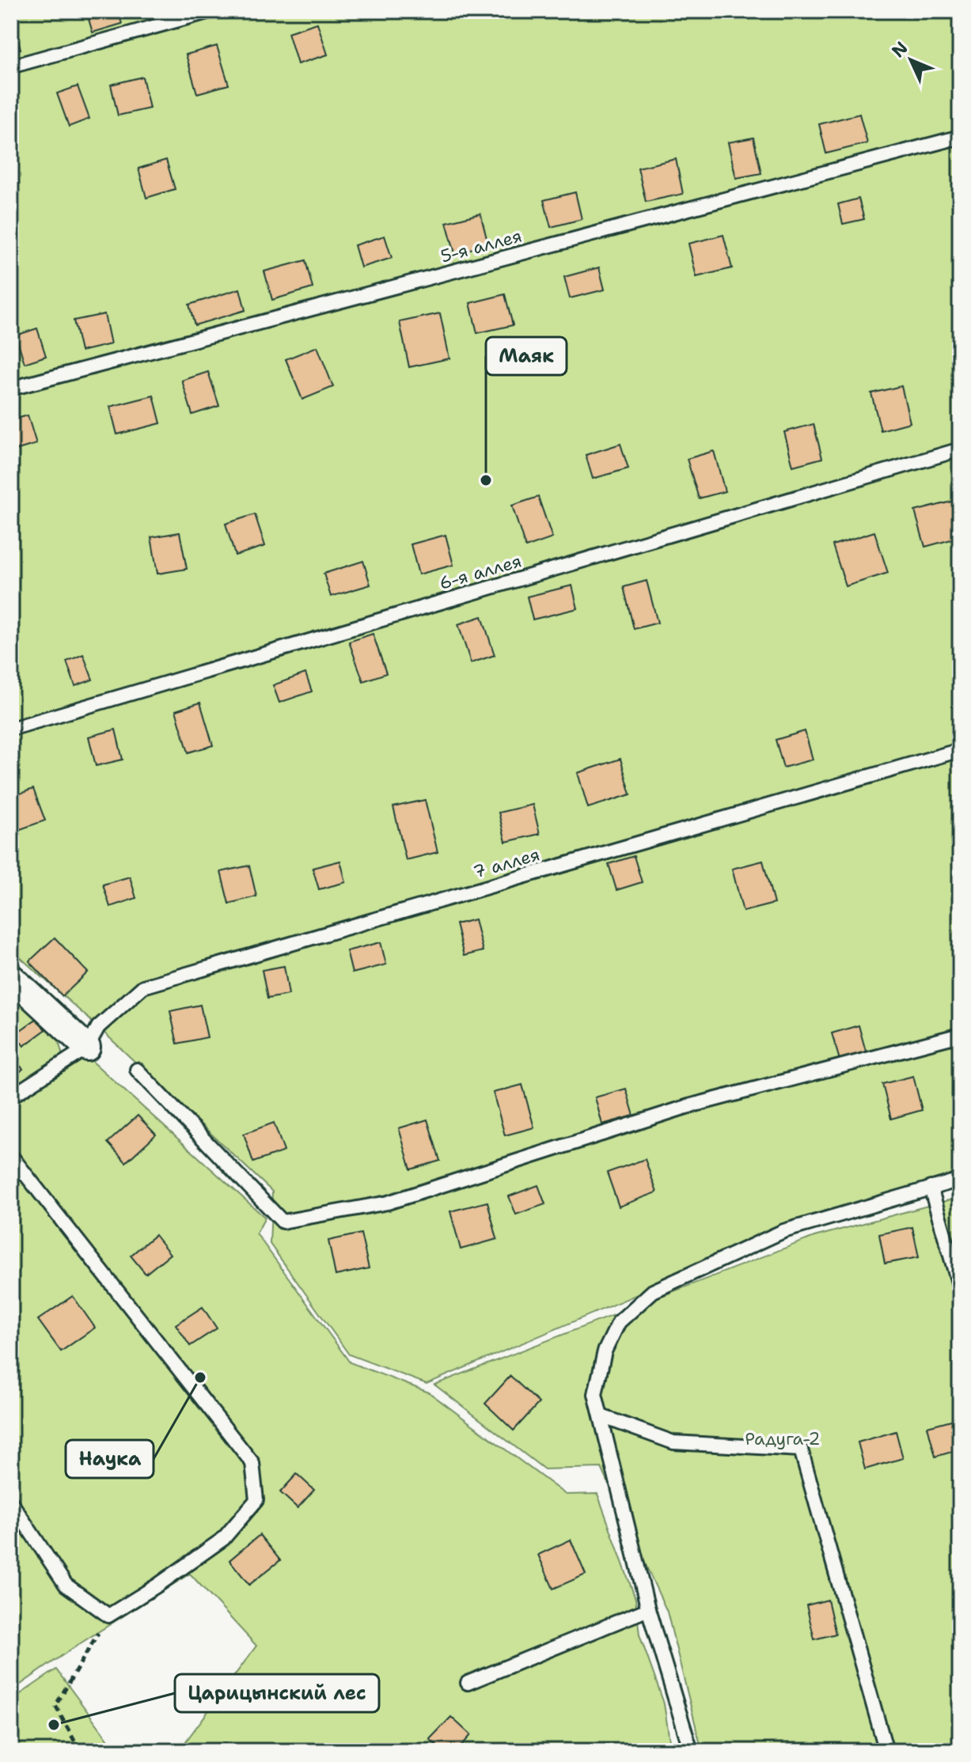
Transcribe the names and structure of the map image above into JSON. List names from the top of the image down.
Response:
{
  "streets": {
    "lane": ["5-я аллея", "6-я аллея", "7 аллея"]
  },
  "parks": ["Радуга-2"],
  "places": ["Маяк", "Наука", "Царицынский лес"],
  "north": "top left"
}
